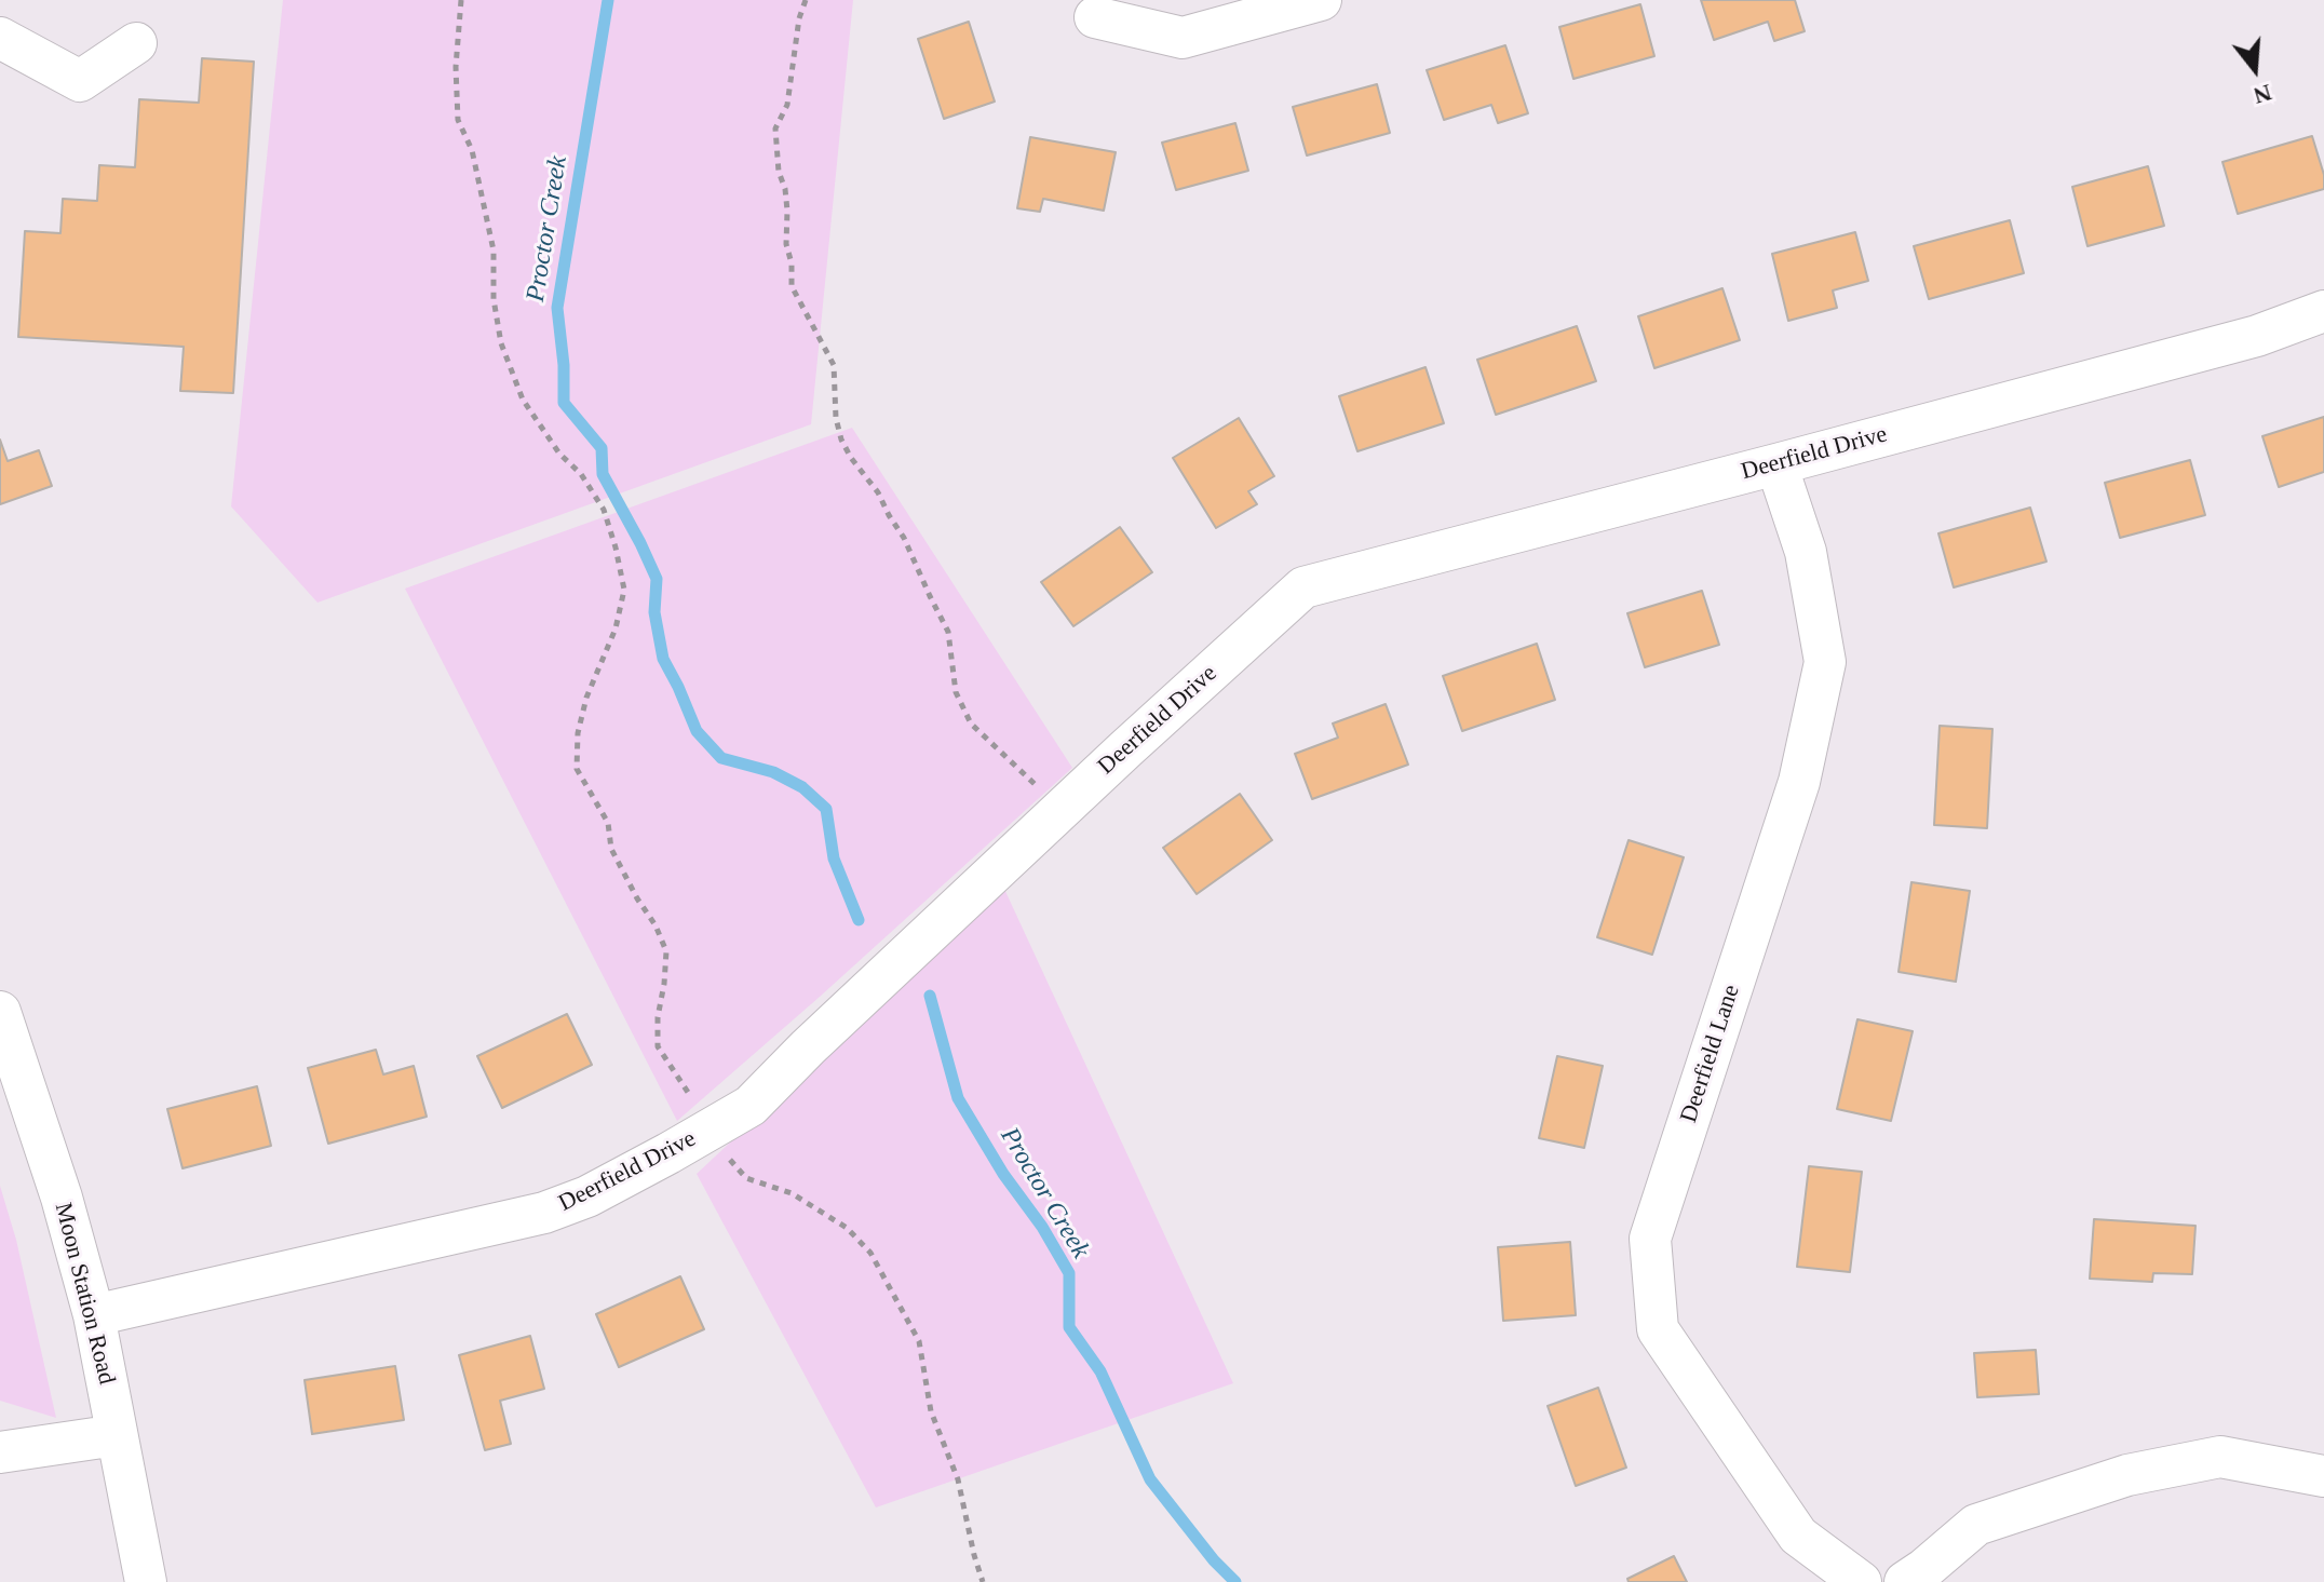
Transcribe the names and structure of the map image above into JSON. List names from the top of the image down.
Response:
{
  "streets": {
    "street": ["Deerfield Drive", "Deerfield Lane", "Moon Station Road"]
  },
  "crossings": [
    ["Deerfield Drive", "Deerfield Lane"],
    ["Deerfield Drive", "Moon Station Road"]
  ],
  "water": ["Proctor Creek"],
  "north": "bottom"
}
